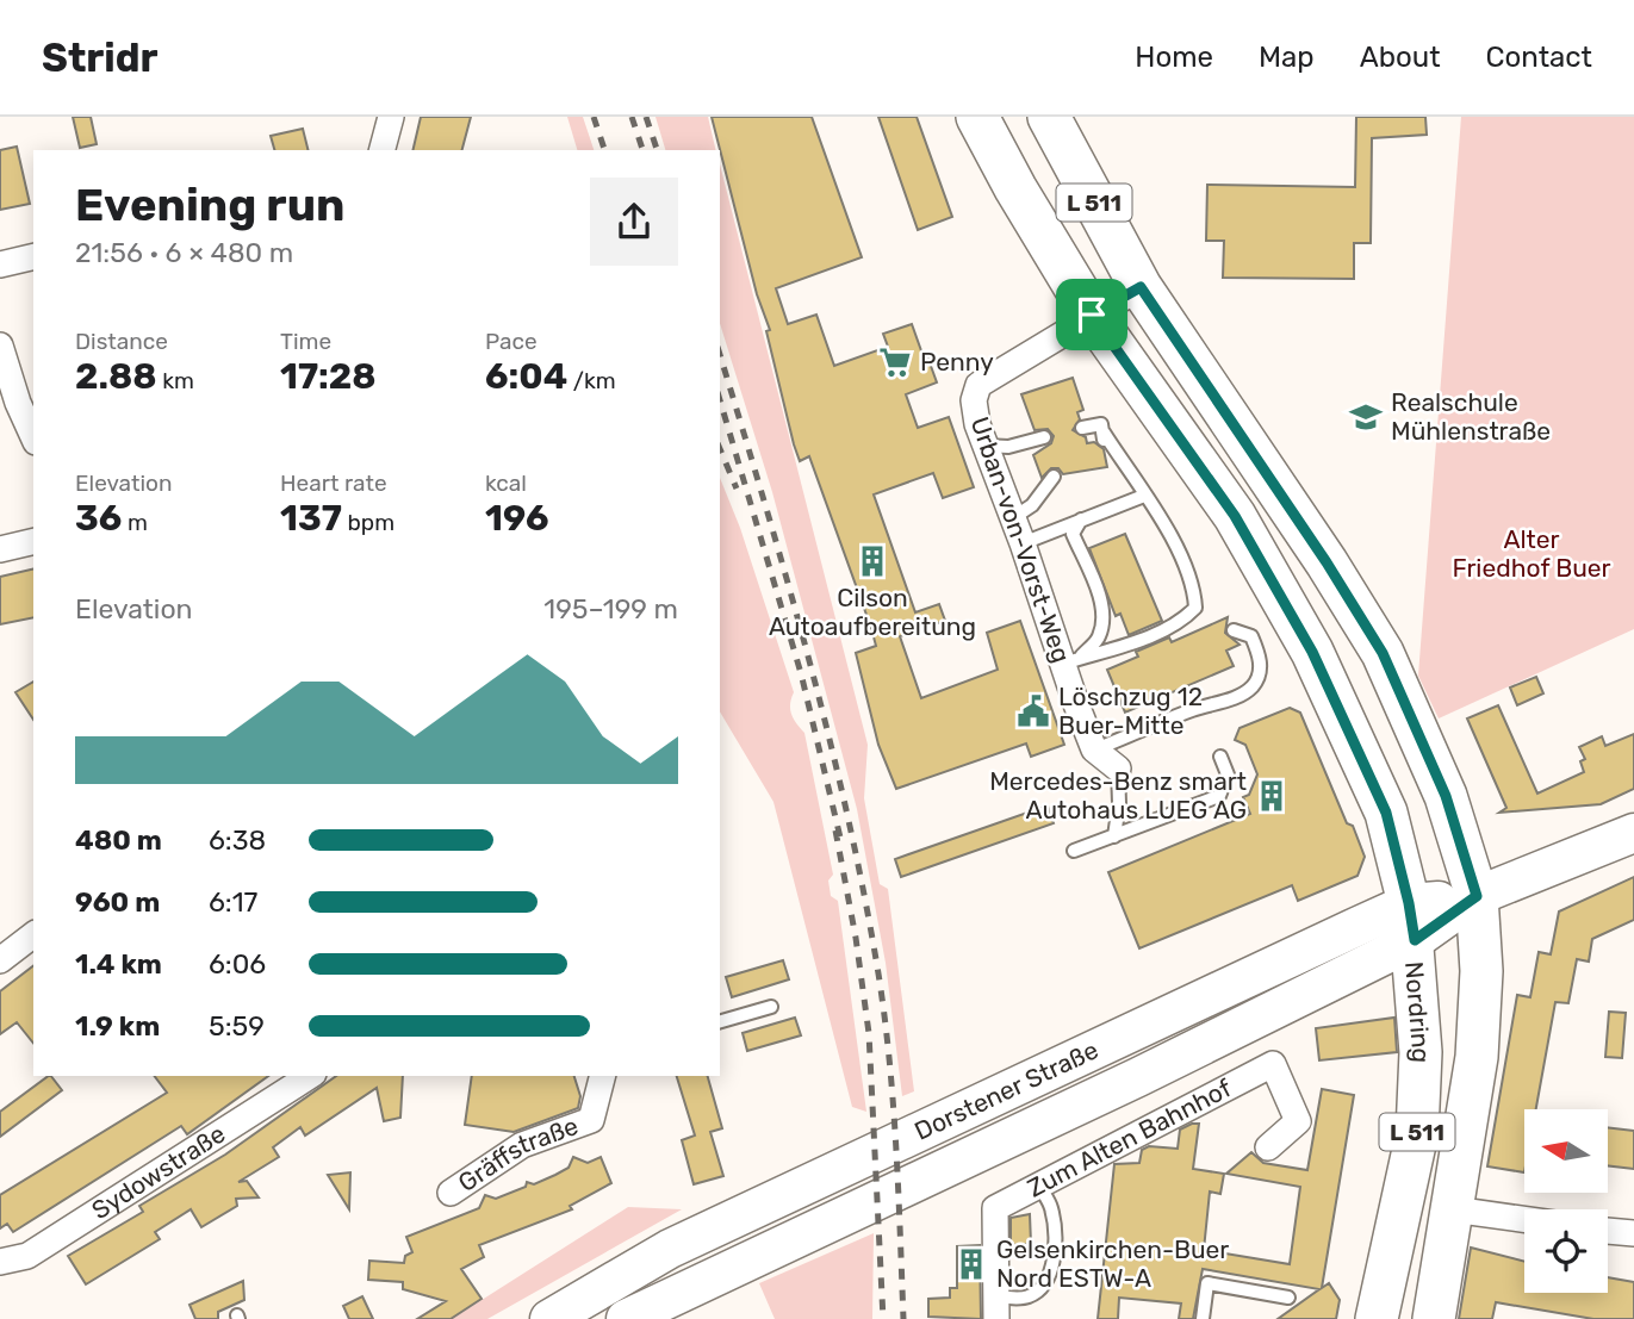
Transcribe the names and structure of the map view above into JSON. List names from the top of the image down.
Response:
{
  "streets": {
    "main road": ["L 511", "Nordring", "Dorstener Straße"],
    "street": [
      "Urban-von-Vorst-Weg",
      "Zum Alten Bahnhof",
      "Gräffstraße",
      "Sydowstraße"
    ]
  },
  "crossings": [
    ["L 511", "Urban-von-Vorst-Weg"],
    ["L 511", "Dorstener Straße"],
    ["Urban-von-Vorst-Weg", "Nordring"],
    ["Nordring", "Dorstener Straße"]
  ],
  "parks": ["Alter Friedhof Buer"],
  "places": {
    "supermarket": ["Penny"],
    "school or university": ["Realschule Mühlenstraße"],
    "building": ["Cilson Autoaufbereitung", "Mercedes-Benz smart Autohaus LUEG AG", "Gelsenkirchen-Buer Nord ESTW-A"],
    "public building": ["Löschzug 12 Buer-Mitte"]
  },
  "north": "left",
  "page": {
    "header": "Stridr",
    "nav": [
      "Home",
      "Map",
      "About",
      "Contact"
    ],
    "heading": ["Evening run", "21:56 · 6 × 480 m"],
    "stats": [
      ["Distance", "2.88 km"],
      ["Time", "17:28"],
      ["Pace", "6:04 /km"],
      ["Elevation", "36 m"],
      ["Heart rate", "137 bpm"],
      ["kcal", "196"]
    ],
    "chart": ["Elevation", "195–199 m"],
    "list": [
      {
        "name": "480 m",
        "note": "6:38"
      },
      {
        "name": "960 m",
        "note": "6:17"
      },
      {
        "name": "1.4 km",
        "note": "6:06"
      },
      {
        "name": "1.9 km",
        "note": "5:59"
      }
    ]
  }
}
